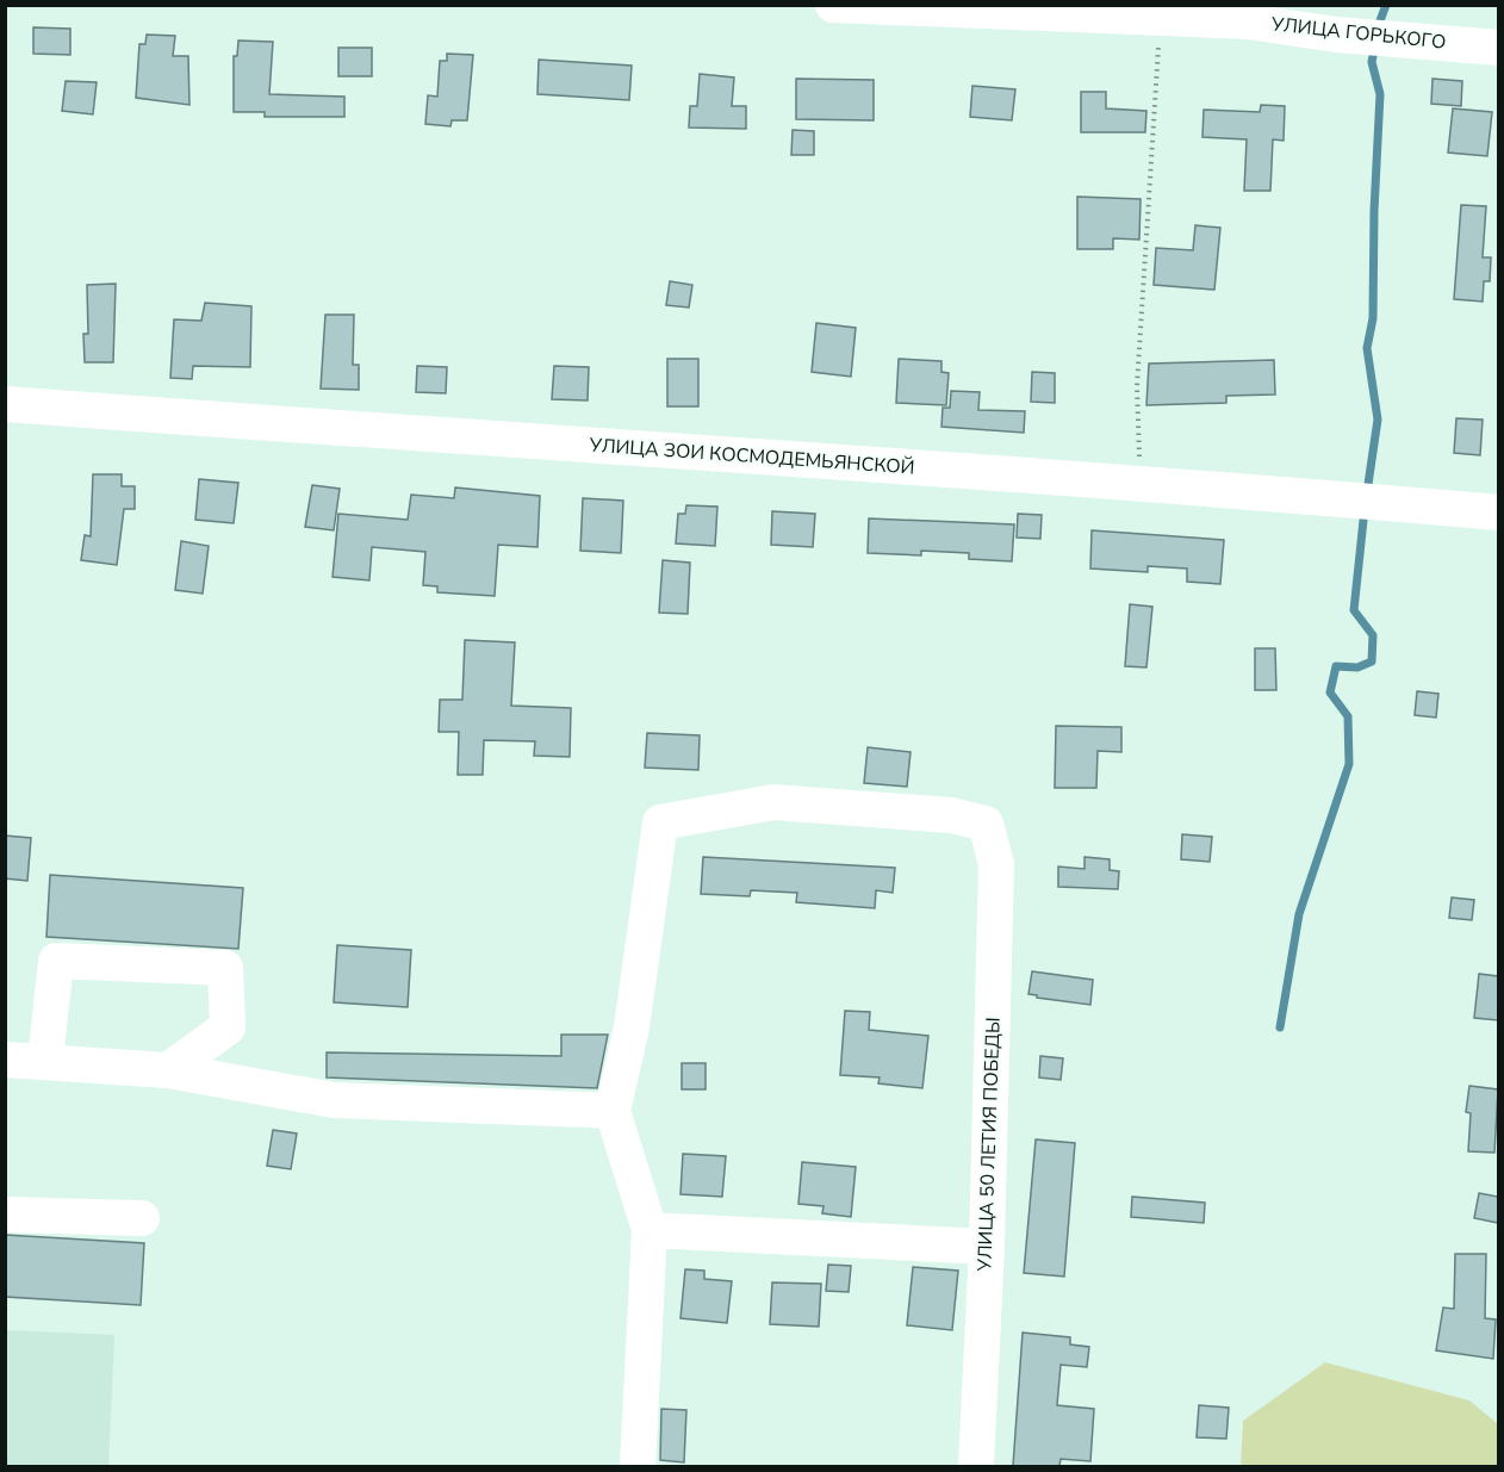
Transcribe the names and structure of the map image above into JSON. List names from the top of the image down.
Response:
{
  "streets": {
    "street": ["УЛИЦА ГОРЬКОГО", "УЛИЦА ЗОИ КОСМОДЕМЬЯНСКОЙ", "УЛИЦА 50 ЛЕТИЯ ПОБЕДЫ"]
  }
}
